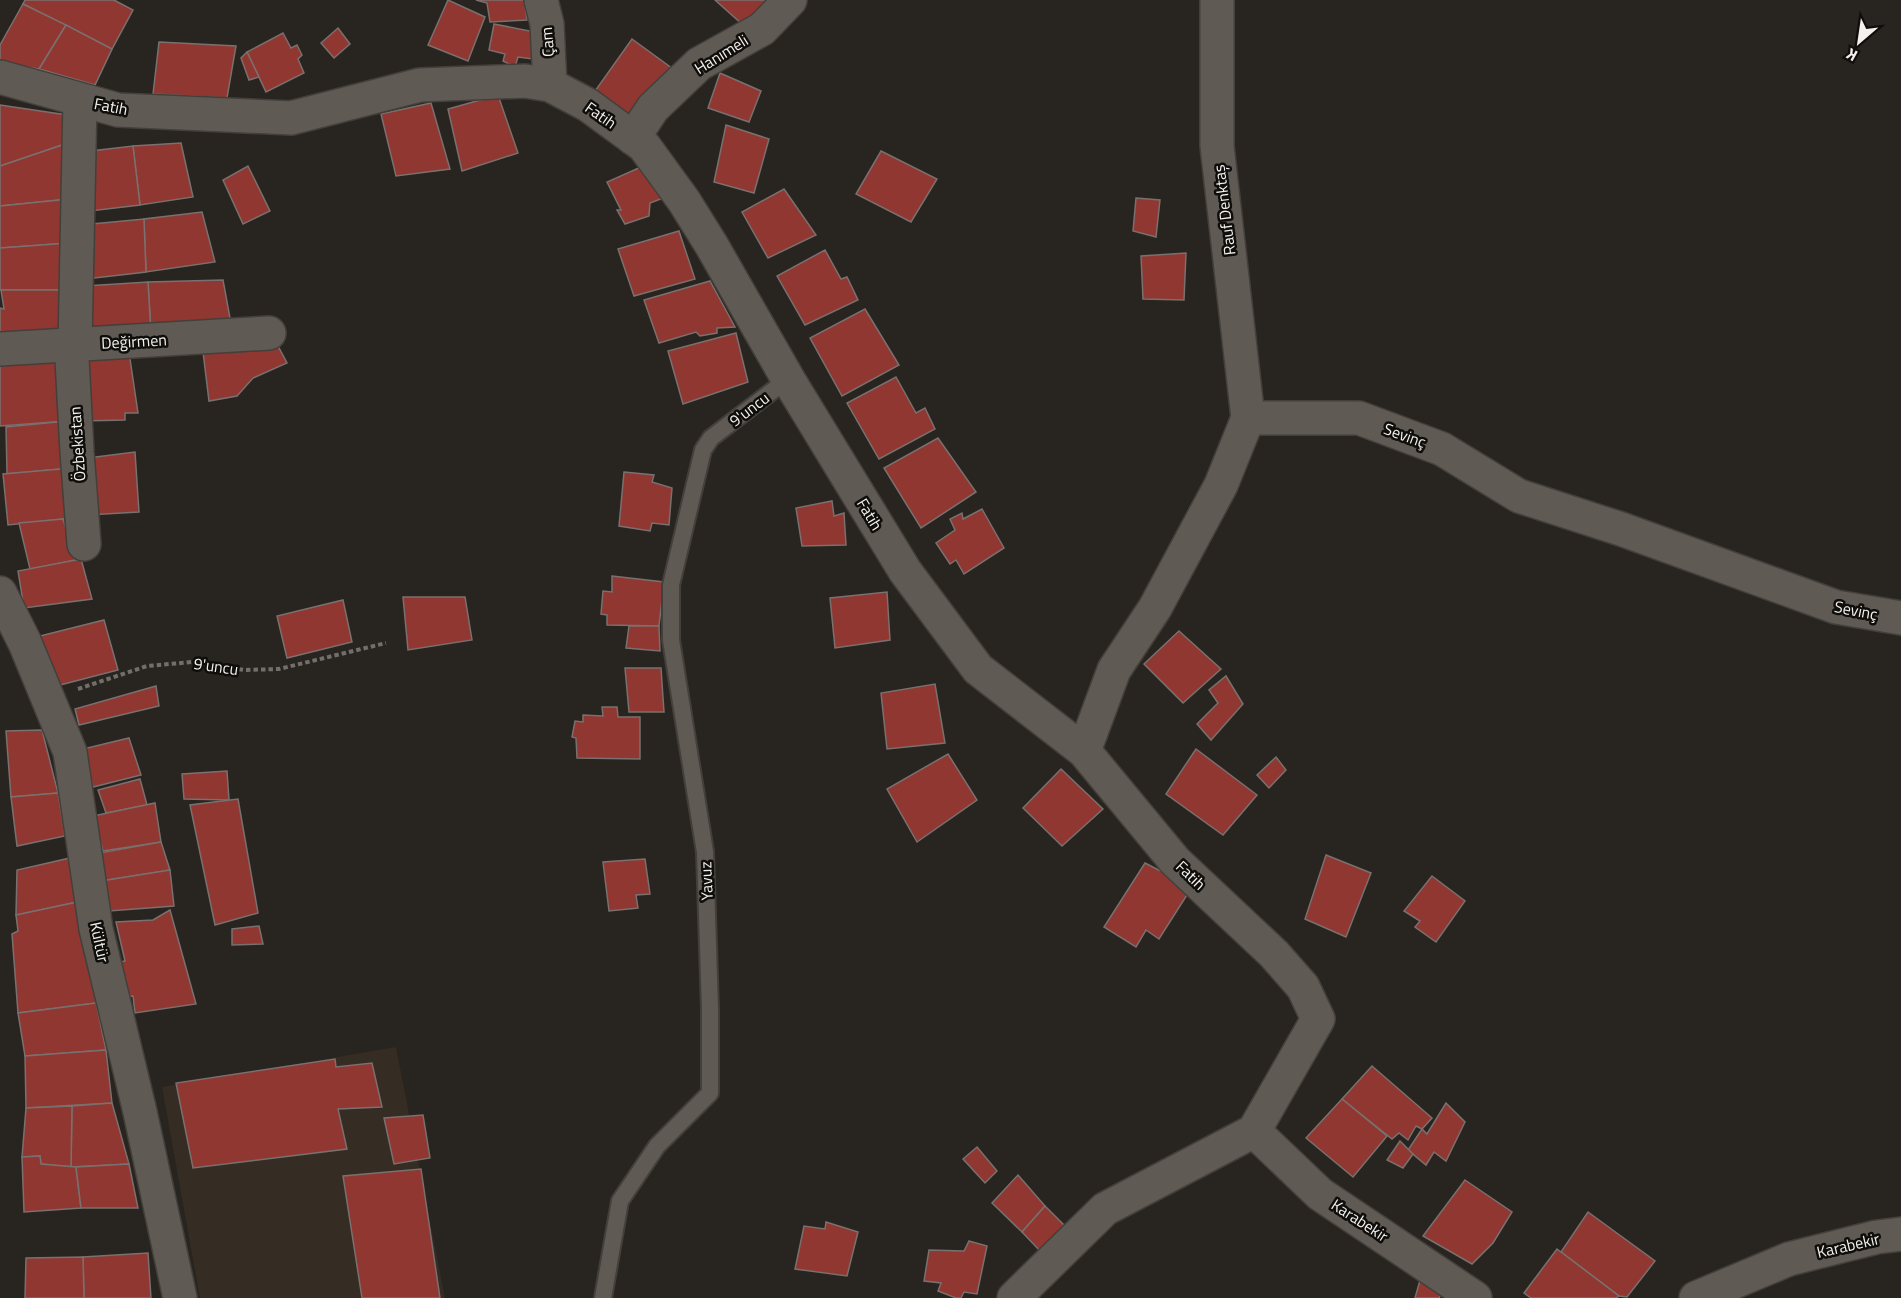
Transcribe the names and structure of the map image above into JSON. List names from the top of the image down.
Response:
{
  "streets": {
    "street": [
      "Çam",
      "Hanımeli",
      "Fatih",
      "Rauf Denktaş",
      "Değirmen",
      "Sevinç",
      "Özbekistan",
      "Kültür",
      "Karabekir"
    ],
    "lane": ["9'uncu", "Yavuz"]
  },
  "crossings": [
    ["Çam", "Fatih"],
    ["Hanımeli", "Fatih"],
    ["Fatih", "9'uncu"],
    ["Fatih", "Özbekistan"],
    ["Fatih", "Karabekir"],
    ["Rauf Denktaş", "Sevinç"],
    ["Değirmen", "Özbekistan"],
    ["9'uncu", "Yavuz"],
    ["9'uncu", "Kültür"]
  ],
  "north": "bottom left"
}
